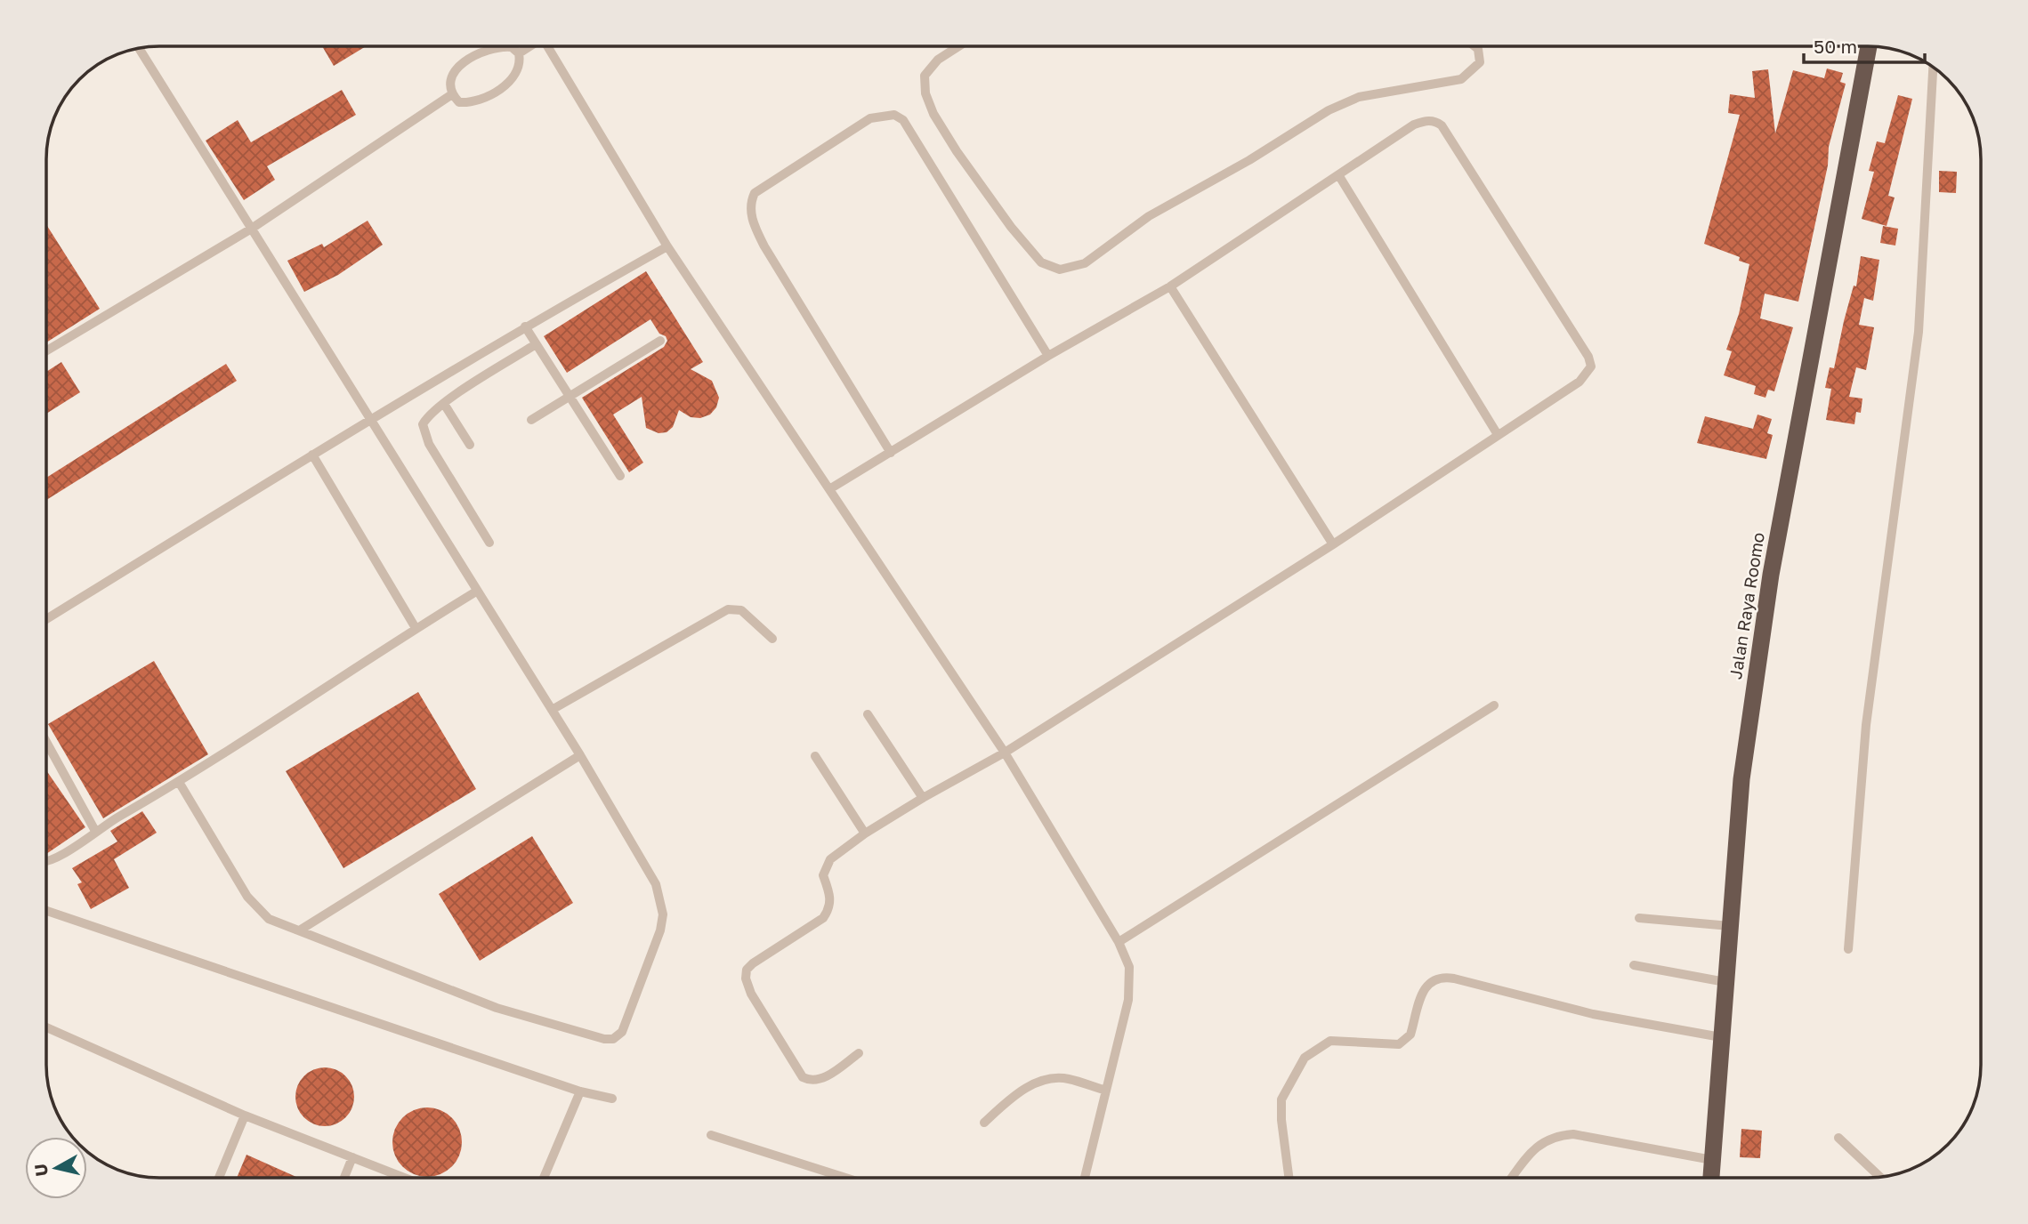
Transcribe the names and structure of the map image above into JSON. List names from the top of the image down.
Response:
{
  "streets": {
    "highway": ["Jalan Raya Roomo"]
  },
  "scale_bar": "50 m",
  "north": "left"
}
